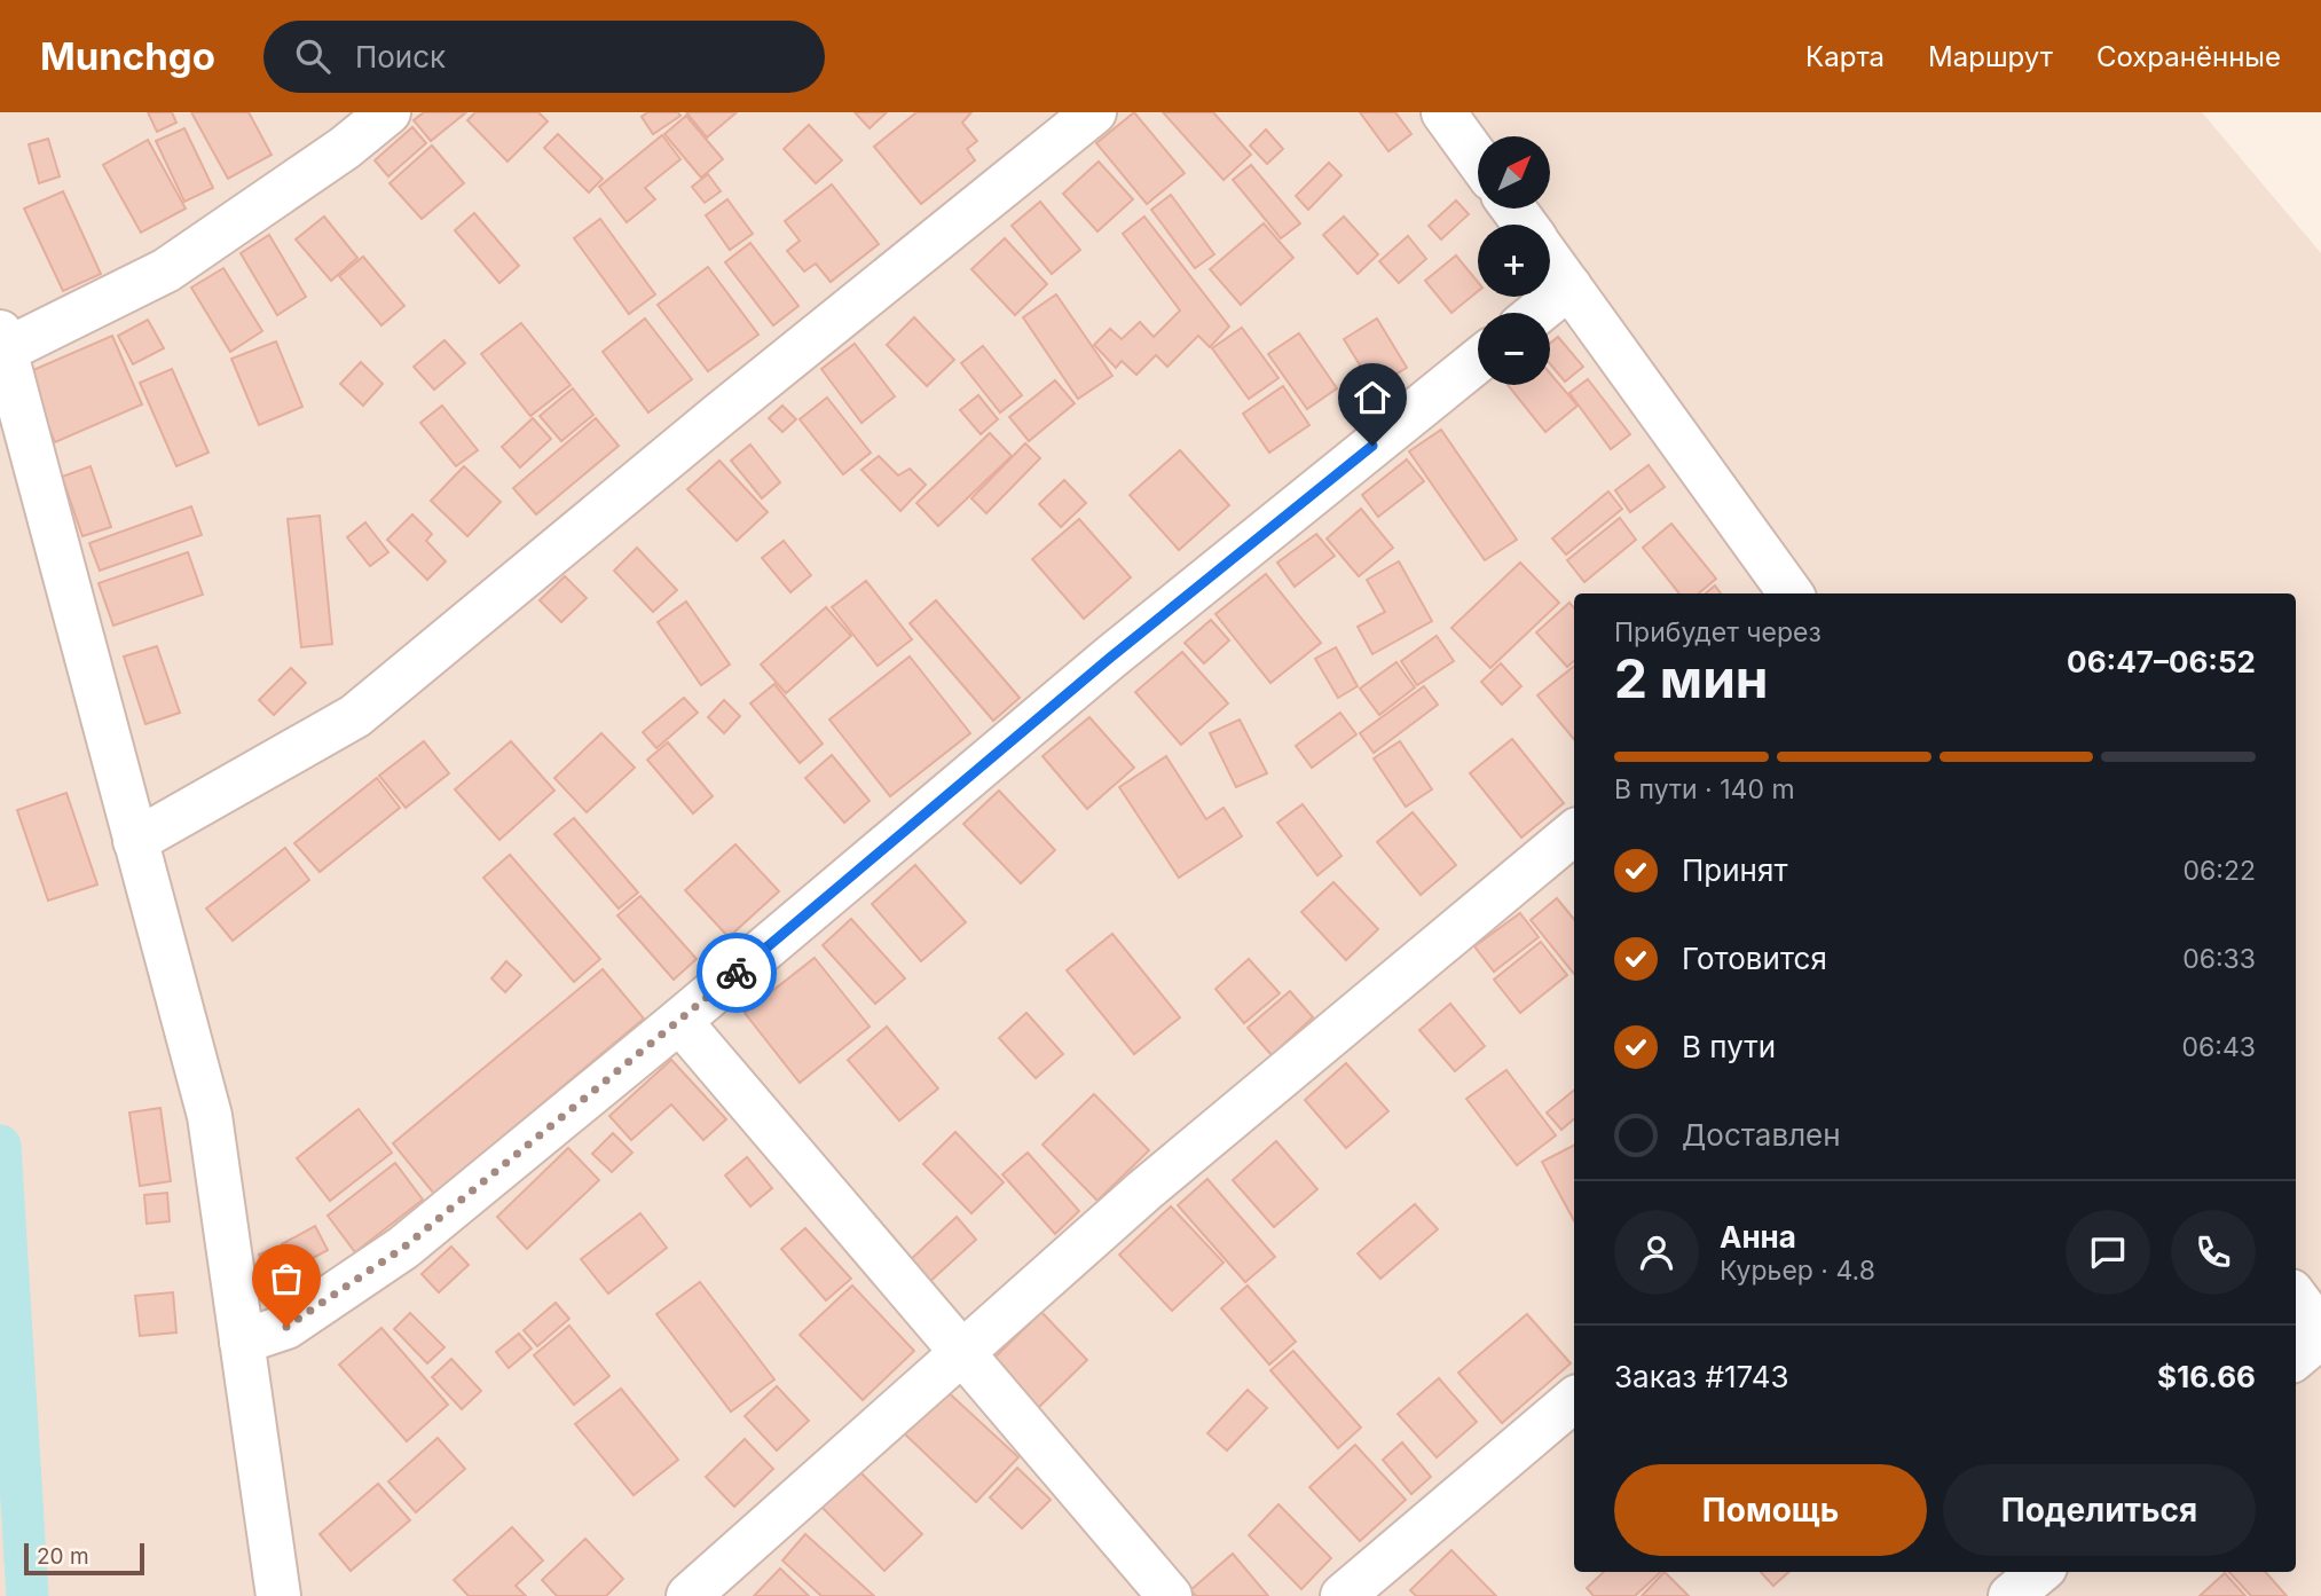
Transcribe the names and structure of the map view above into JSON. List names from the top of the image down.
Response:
{
  "scale_bar": "20 m",
  "north": "top right",
  "page": {
    "header": "Munchgo",
    "search": "Поиск",
    "nav": ["Карта", "Маршрут", "Сохранённые"],
    "map_buttons": ["+", "−"],
    "heading": ["2 мин", "Прибудет через", "06:47–06:52"],
    "panel": [
      "Анна",
      "Курьер · 4.8",
      "Заказ #1743",
      "$16.66"
    ],
    "bar": "В пути · 140 m",
    "list": [
      ["Принят", "06:22"],
      ["Готовится", "06:33"],
      ["В пути", "06:43"],
      "Доставлен"
    ],
    "buttons": ["Помощь", "Поделиться"],
    "scale": "20 m"
  }
}
